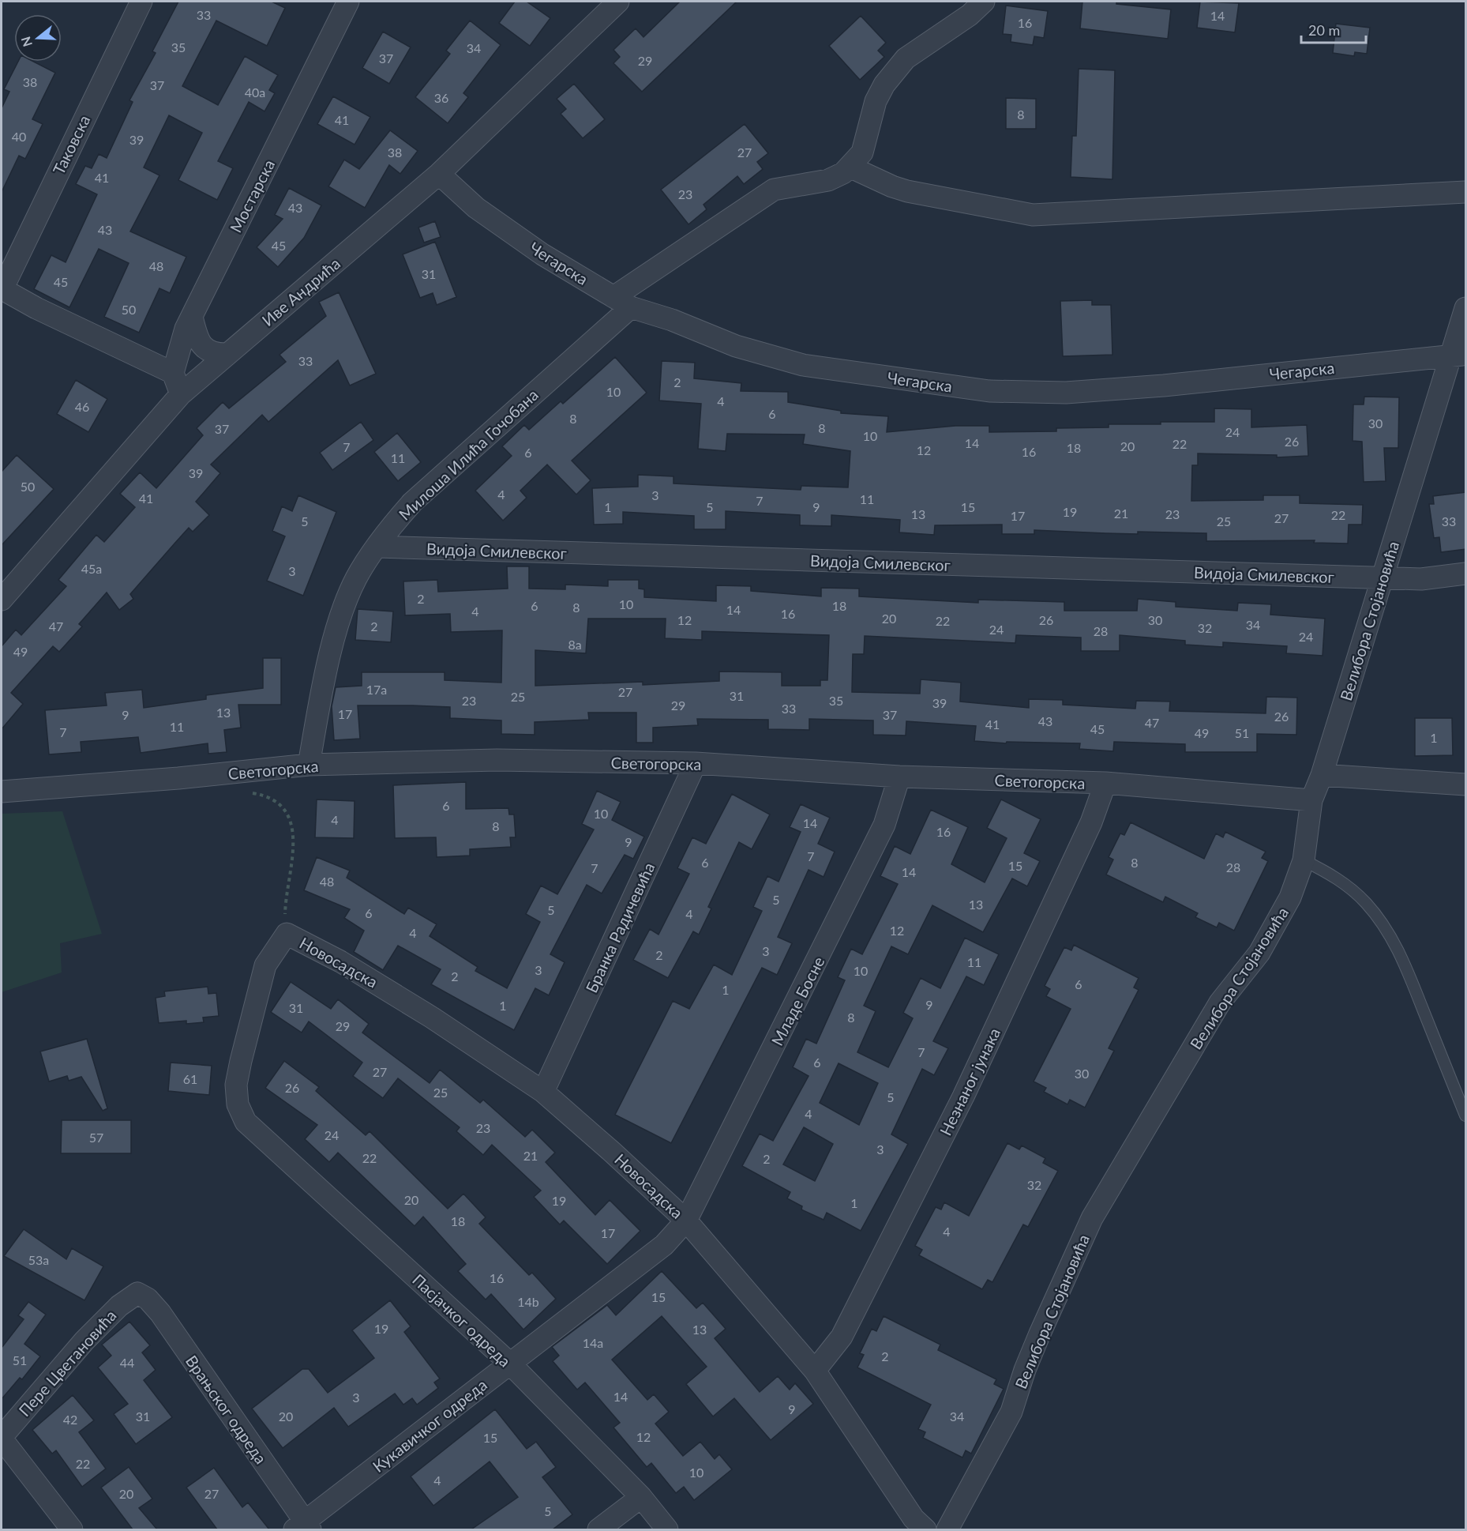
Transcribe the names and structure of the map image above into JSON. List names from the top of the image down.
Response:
{
  "streets": {
    "street": [
      "Таковска",
      "Мостарска",
      "Чегарска",
      "Иве Андрића",
      "Милоша Илића Гочобана",
      "Видоја Смилевског",
      "Велибора Стојановића",
      "Светогорска",
      "Бранка Радичевића",
      "Новосадска",
      "Младе Босне",
      "Незнаног јунака",
      "Пасјачког одреда",
      "Пере Цветановића",
      "Врањског одреда",
      "Кукавичког одреда"
    ]
  },
  "crossings": [
    ["Таковска", "Мостарска"],
    ["Чегарска", "Иве Андрића"],
    ["Чегарска", "Милоша Илића Гочобана"],
    ["Чегарска", "Велибора Стојановића"],
    ["Милоша Илића Гочобана", "Видоја Смилевског"],
    ["Милоша Илића Гочобана", "Светогорска"],
    ["Видоја Смилевског", "Велибора Стојановића"],
    ["Велибора Стојановића", "Светогорска"],
    ["Светогорска", "Бранка Радичевића"],
    ["Светогорска", "Младе Босне"],
    ["Светогорска", "Незнаног јунака"],
    ["Бранка Радичевића", "Новосадска"],
    ["Новосадска", "Младе Босне"],
    ["Новосадска", "Незнаног јунака"],
    ["Новосадска", "Пасјачког одреда"],
    ["Новосадска", "Кукавичког одреда"],
    ["Младе Босне", "Кукавичког одреда"],
    ["Пасјачког одреда", "Кукавичког одреда"],
    ["Пере Цветановића", "Врањског одреда"],
    ["Врањског одреда", "Кукавичког одреда"]
  ],
  "house_numbers": [
    "33",
    "14",
    "16",
    "35",
    "34",
    "37",
    "29",
    "38",
    "37",
    "40a",
    "36",
    "8",
    "41",
    "40",
    "39",
    "38",
    "27",
    "41",
    "23",
    "43",
    "43",
    "45",
    "48",
    "31",
    "45",
    "50",
    "33",
    "2",
    "10",
    "4",
    "46",
    "6",
    "8",
    "30",
    "8",
    "37",
    "24",
    "10",
    "26",
    "14",
    "22",
    "20",
    "7",
    "18",
    "12",
    "16",
    "6",
    "11",
    "39",
    "50",
    "4",
    "3",
    "41",
    "11",
    "7",
    "1",
    "5",
    "9",
    "15",
    "19",
    "21",
    "13",
    "23",
    "22",
    "17",
    "27",
    "5",
    "25",
    "33",
    "45a",
    "3",
    "2",
    "10",
    "6",
    "18",
    "8",
    "14",
    "4",
    "16",
    "20",
    "12",
    "26",
    "30",
    "22",
    "34",
    "47",
    "2",
    "32",
    "24",
    "28",
    "24",
    "8a",
    "49",
    "17a",
    "27",
    "31",
    "25",
    "23",
    "35",
    "39",
    "29",
    "33",
    "13",
    "17",
    "9",
    "37",
    "26",
    "43",
    "47",
    "41",
    "11",
    "45",
    "7",
    "49",
    "51",
    "1",
    "6",
    "10",
    "4",
    "14",
    "8",
    "16",
    "9",
    "7",
    "6",
    "8",
    "15",
    "28",
    "7",
    "14",
    "48",
    "5",
    "13",
    "5",
    "6",
    "4",
    "12",
    "4",
    "3",
    "2",
    "11",
    "3",
    "10",
    "2",
    "6",
    "1",
    "9",
    "1",
    "31",
    "8",
    "29",
    "7",
    "6",
    "27",
    "30",
    "61",
    "26",
    "25",
    "5",
    "4",
    "23",
    "24",
    "57",
    "3",
    "21",
    "22",
    "2",
    "32",
    "20",
    "19",
    "1",
    "18",
    "4",
    "17",
    "53a",
    "16",
    "15",
    "14b",
    "19",
    "13",
    "14a",
    "2",
    "51",
    "44",
    "14",
    "3",
    "9",
    "31",
    "20",
    "34",
    "42",
    "12",
    "15",
    "22",
    "10",
    "4",
    "20",
    "27",
    "5"
  ],
  "scale_bar": "20 m",
  "north": "left"
}
